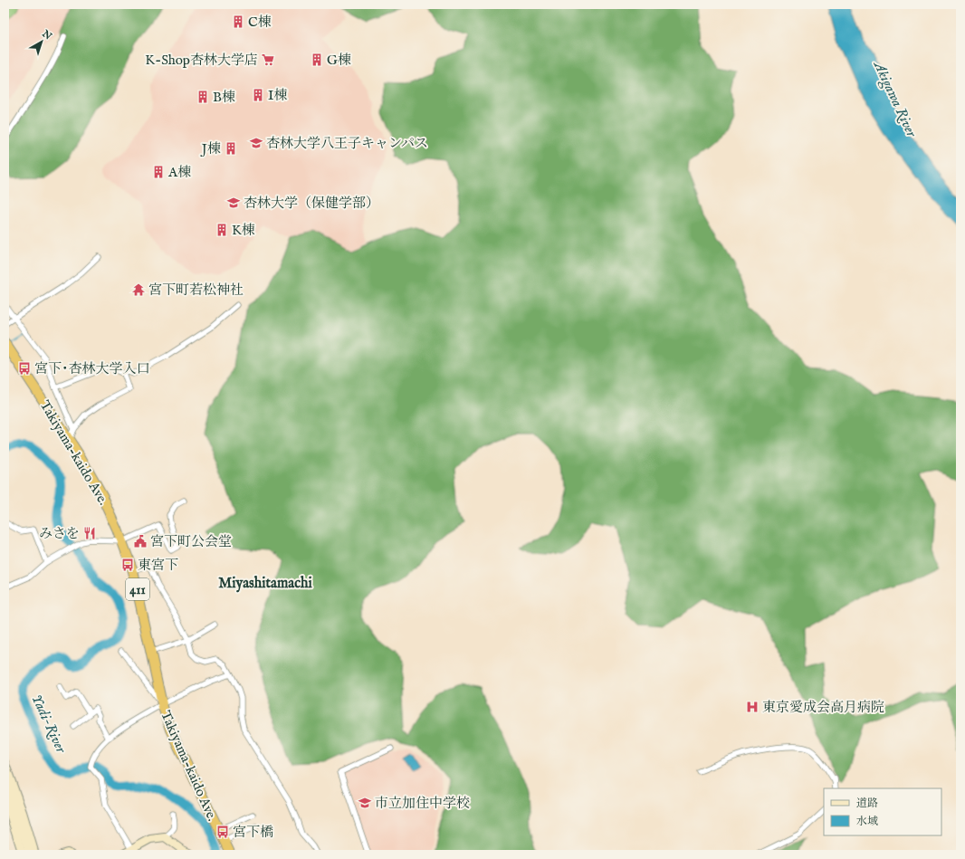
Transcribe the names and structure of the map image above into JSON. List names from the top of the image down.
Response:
{
  "streets": {
    "highway": ["Takiyama-kaido Ave.", "411"]
  },
  "districts": ["Miyashitamachi"],
  "water": ["Akigawa River", "Yadi-River"],
  "places": {
    "building": [
      "C棟",
      "G棟",
      "I棟",
      "B棟",
      "J棟",
      "A棟",
      "K棟"
    ],
    "supermarket": ["K-Shop杏林大学店"],
    "school or university": ["杏林大学八王子キャンパス", "杏林大学（保健学部）", "市立加住中学校"],
    "temple": ["宮下町若松神社"],
    "bus stop": ["宮下･杏林大学入口", "東宮下", "宮下橋"],
    "restaurant": ["みさを"],
    "public building": ["宮下町公会堂"],
    "hospital": ["東京愛成会高月病院"]
  },
  "legend": ["道路", "水域"],
  "north": "top right"
}
